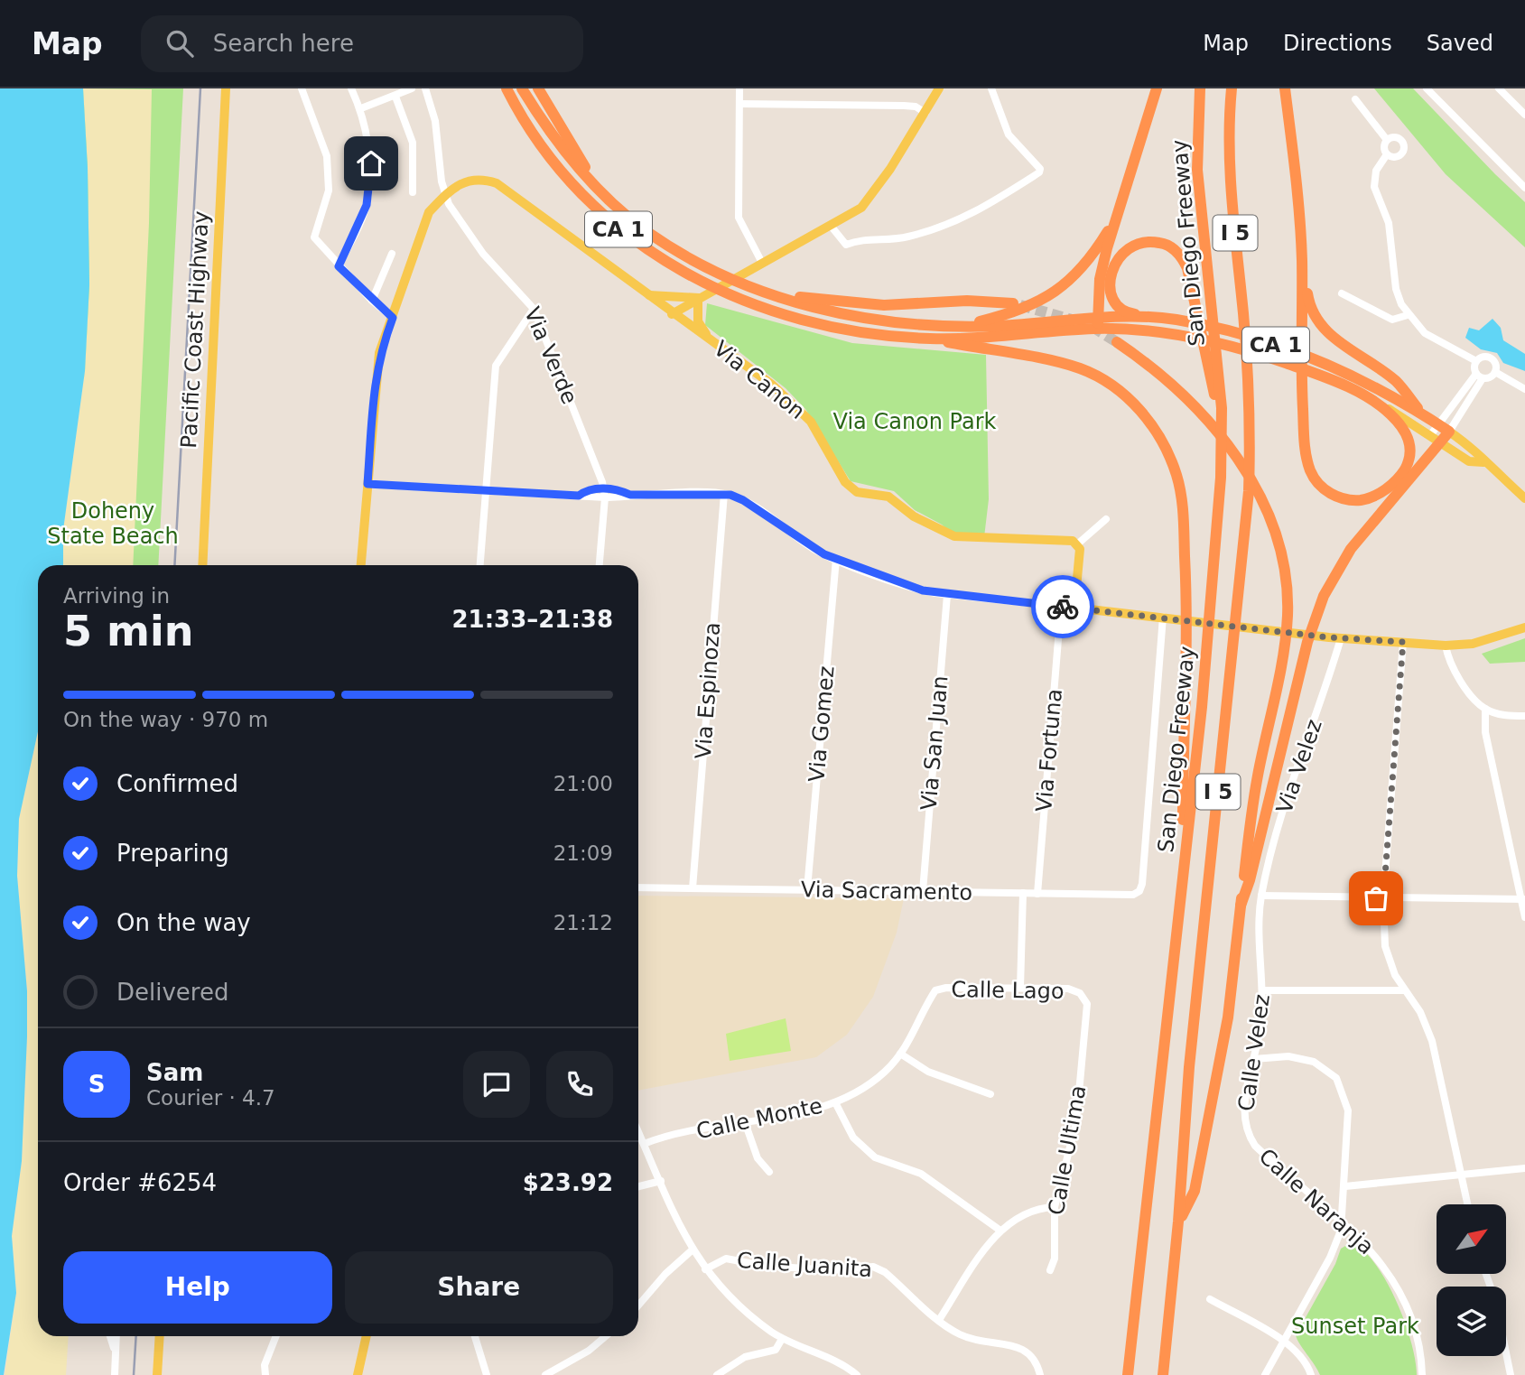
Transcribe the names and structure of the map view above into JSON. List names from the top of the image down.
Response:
{
  "streets": {
    "highway": ["CA 1", "I 5", "San Diego Freeway"],
    "main road": ["Pacific Coast Highway", "Via Canon"],
    "street": [
      "Via Verde",
      "Via Espinoza",
      "Via Gomez",
      "Via San Juan",
      "Via Fortuna",
      "Via Velez",
      "Via Sacramento",
      "Calle Lago",
      "Calle Velez",
      "Calle Monte",
      "Calle Ultima",
      "Calle Naranja",
      "Calle Juanita"
    ]
  },
  "crossings": [
    ["Via Verde", "Via Canon"],
    ["Via Espinoza", "Via Sacramento"],
    ["Via Gomez", "Via Sacramento"],
    ["Via San Juan", "Via Sacramento"],
    ["Via Fortuna", "Via Sacramento"],
    ["Via Velez", "Calle Velez"],
    ["Calle Lago", "Calle Monte"],
    ["Calle Lago", "Calle Ultima"],
    ["Calle Velez", "Calle Naranja"]
  ],
  "parks": ["Via Canon Park", "Doheny State Beach", "Sunset Park"],
  "north": "top right",
  "page": {
    "header": "Map",
    "search": "Search here",
    "nav": ["Map", "Directions", "Saved"],
    "heading": ["5 min", "Arriving in", "21:33–21:38"],
    "panel": [
      "Sam",
      "Courier · 4.7",
      "Order #6254",
      "$23.92"
    ],
    "bar": "On the way · 970 m",
    "list": [
      ["Confirmed", "21:00"],
      ["Preparing", "21:09"],
      ["On the way", "21:12"],
      "Delivered"
    ],
    "round": "S",
    "buttons": ["Help", "Share"]
  }
}
